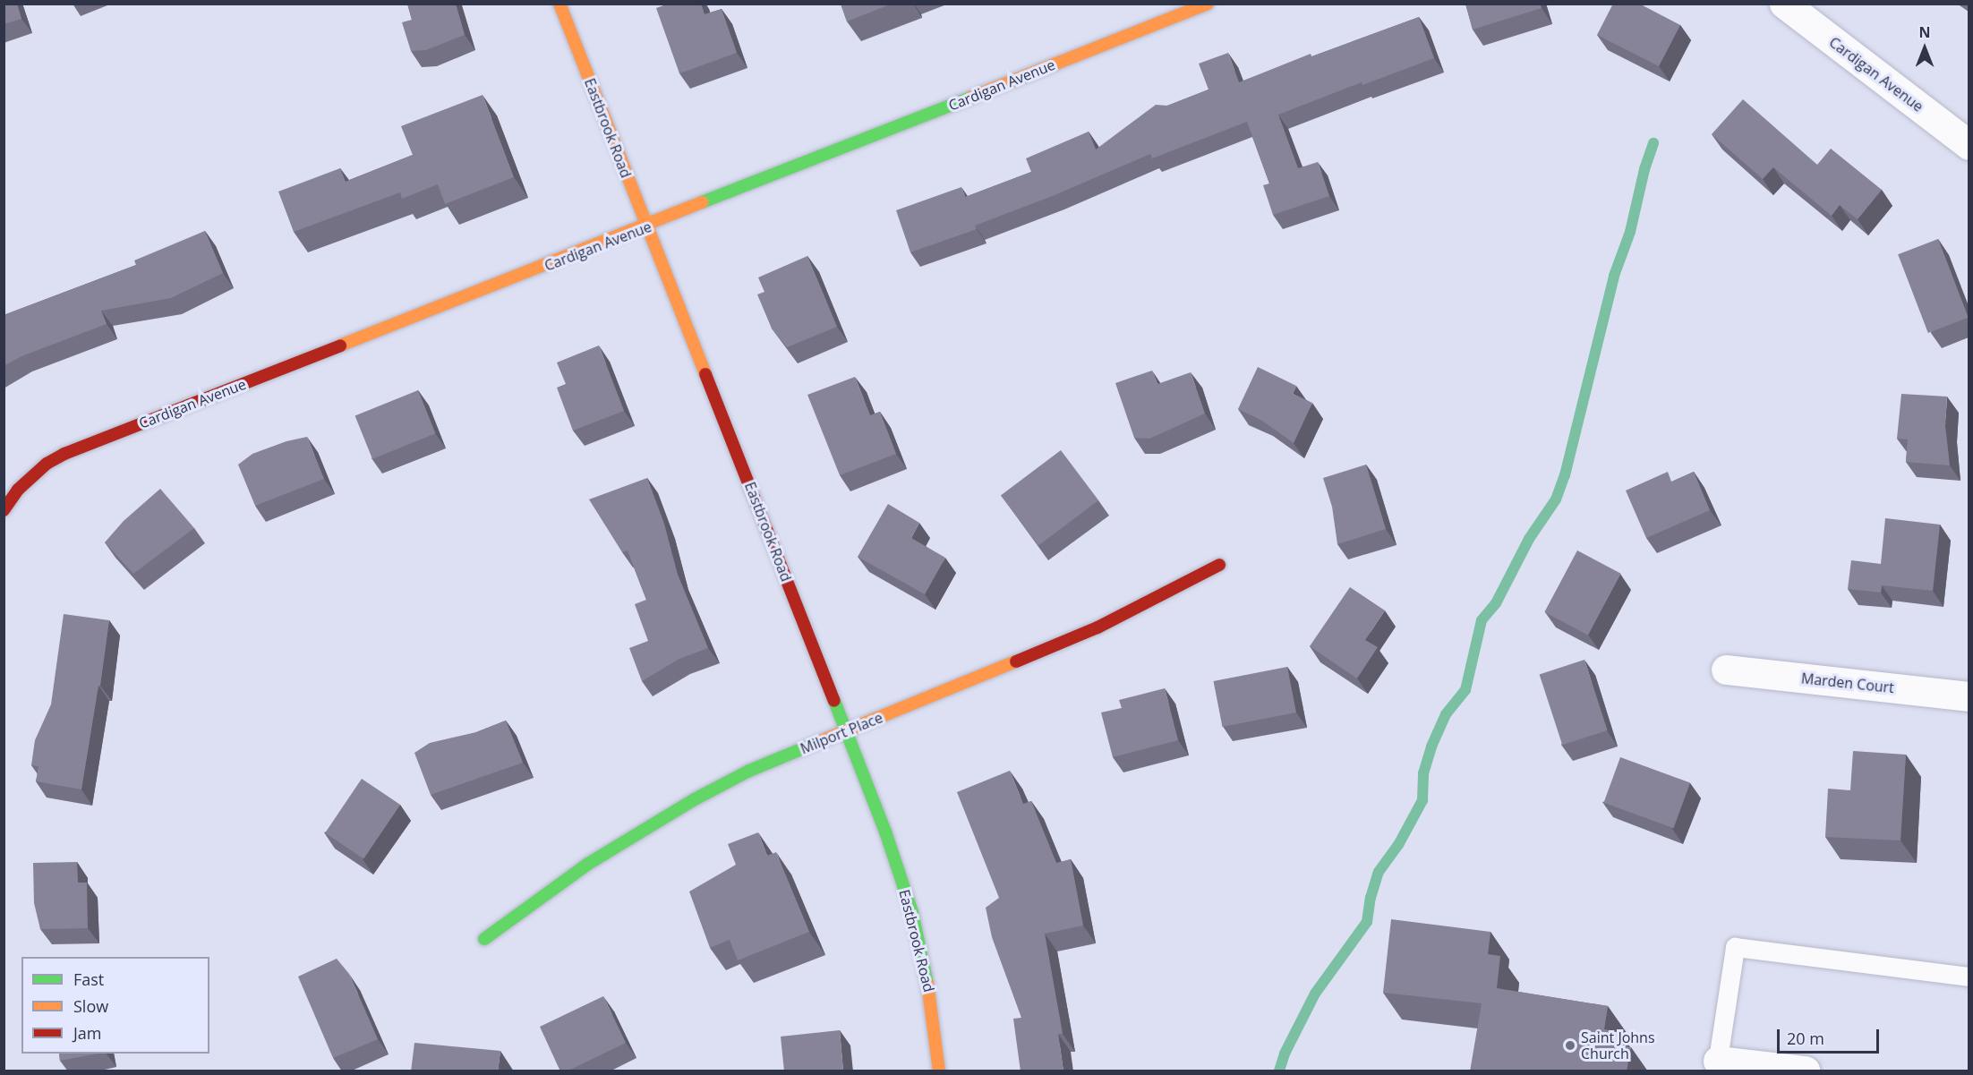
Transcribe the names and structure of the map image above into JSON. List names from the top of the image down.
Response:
{
  "streets": {
    "street": [
      "Cardigan Avenue",
      "Eastbrook Road",
      "Marden Court",
      "Milport Place"
    ]
  },
  "crossings": [
    ["Cardigan Avenue", "Eastbrook Road"],
    ["Eastbrook Road", "Milport Place"]
  ],
  "places": ["Saint Johns Church"],
  "legend": ["Fast", "Slow", "Jam"],
  "scale_bar": "20 m",
  "north": "top"
}
